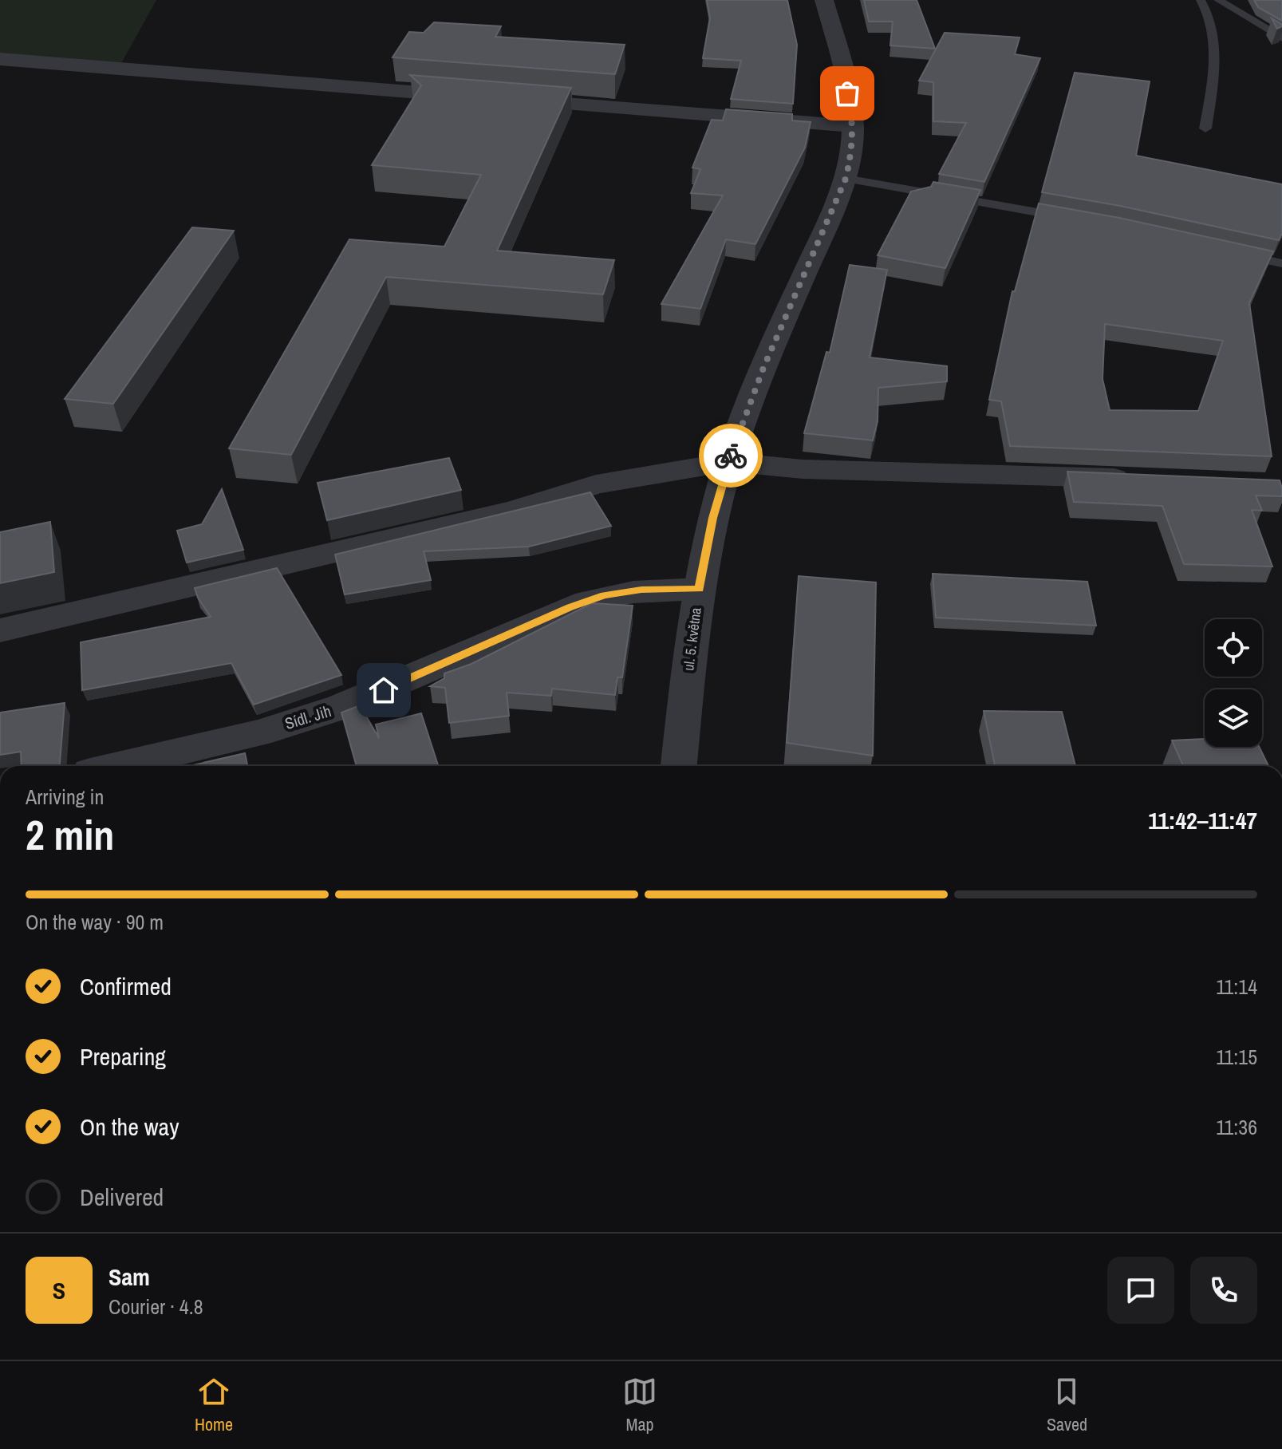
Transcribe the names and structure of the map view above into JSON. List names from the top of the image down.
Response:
{
  "streets": {
    "street": ["ul. 5. května", "Sídl. Jih"]
  },
  "crossings": [
    ["ul. 5. května", "Sídl. Jih"]
  ],
  "page": {
    "heading": ["2 min", "Arriving in", "11:42–11:47"],
    "panel": ["Sam", "Courier · 4.8"],
    "bar": "On the way · 90 m",
    "list": [
      ["Confirmed", "11:14"],
      ["Preparing", "11:15"],
      ["On the way", "11:36"],
      "Delivered"
    ],
    "round": "S",
    "tabs": ["Home", "Map", "Saved"]
  }
}
